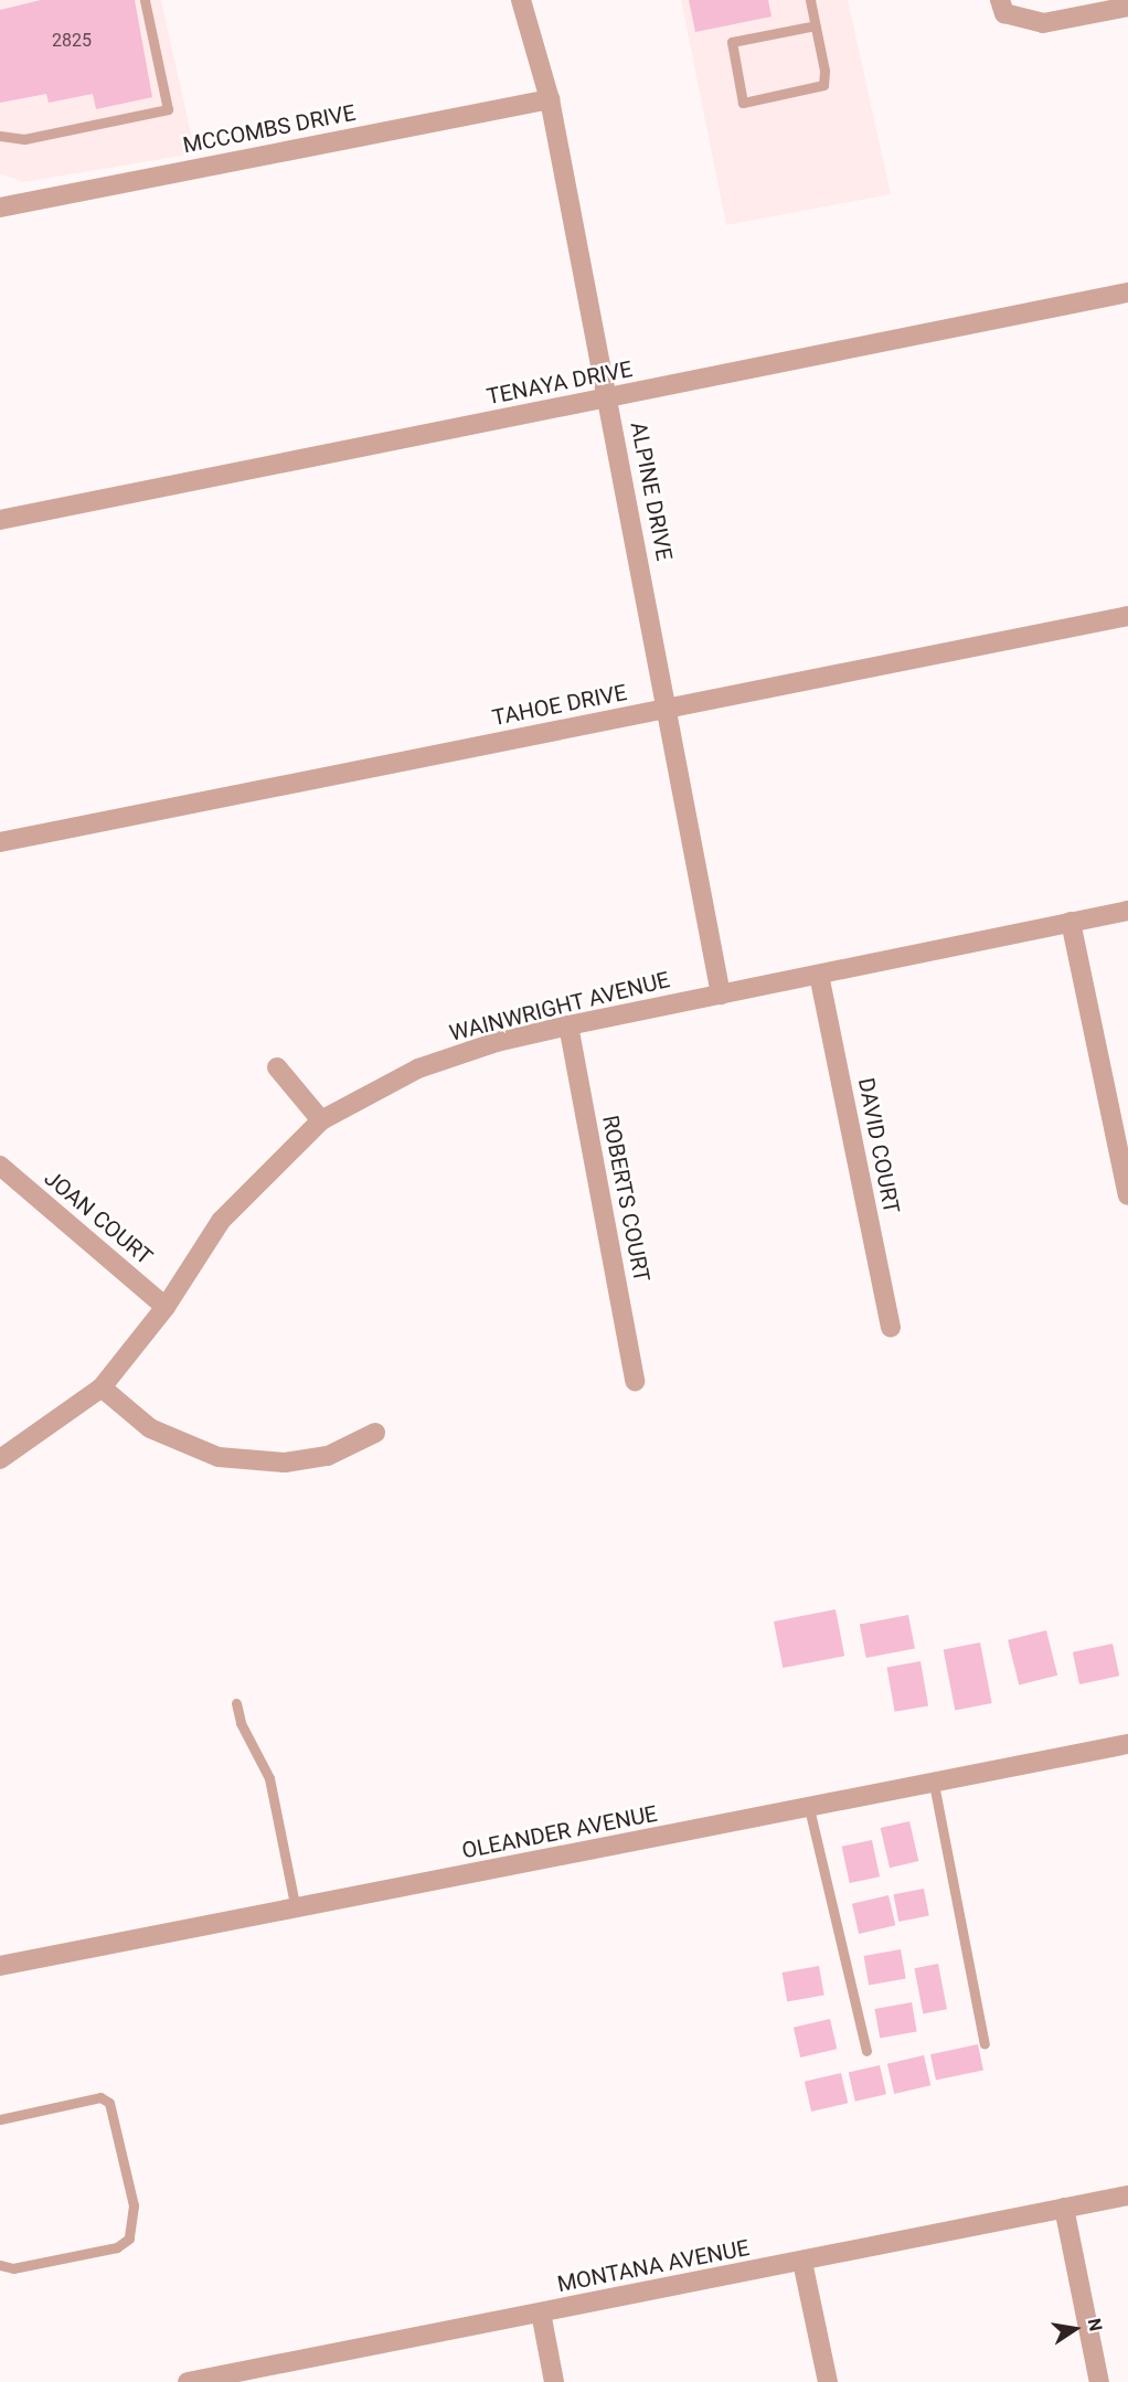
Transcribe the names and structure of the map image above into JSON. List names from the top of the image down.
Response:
{
  "streets": {
    "street": [
      "MCCOMBS DRIVE",
      "TENAYA DRIVE",
      "ALPINE DRIVE",
      "TAHOE DRIVE",
      "WAINWRIGHT AVENUE",
      "DAVID COURT",
      "ROBERTS COURT",
      "JOAN COURT",
      "OLEANDER AVENUE",
      "MONTANA AVENUE"
    ]
  },
  "crossings": [
    ["MCCOMBS DRIVE", "ALPINE DRIVE"],
    ["TENAYA DRIVE", "ALPINE DRIVE"],
    ["ALPINE DRIVE", "TAHOE DRIVE"],
    ["ALPINE DRIVE", "WAINWRIGHT AVENUE"],
    ["WAINWRIGHT AVENUE", "DAVID COURT"],
    ["WAINWRIGHT AVENUE", "ROBERTS COURT"],
    ["WAINWRIGHT AVENUE", "JOAN COURT"]
  ],
  "house_numbers": ["2825"],
  "north": "right"
}
